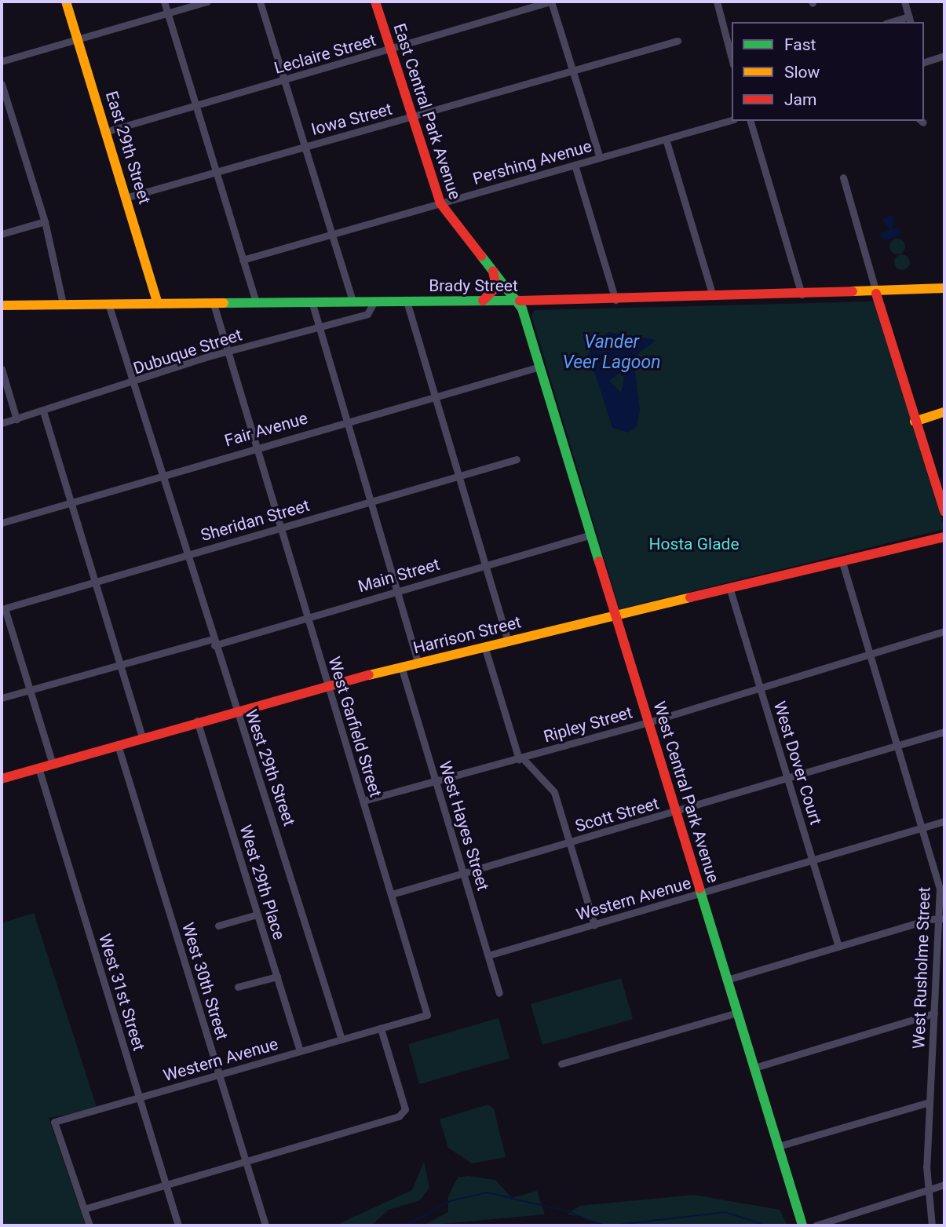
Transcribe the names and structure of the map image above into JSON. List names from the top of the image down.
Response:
{
  "streets": {
    "main road": [
      "East Central Park Avenue",
      "East 29th Street",
      "Brady Street",
      "Harrison Street",
      "West Central Park Avenue"
    ],
    "street": [
      "Leclaire Street",
      "Iowa Street",
      "Pershing Avenue",
      "Dubuque Street",
      "Fair Avenue",
      "Sheridan Street",
      "Main Street",
      "Ripley Street",
      "West Garfield Street",
      "West Dover Court",
      "West 29th Street",
      "Scott Street",
      "West Hayes Street",
      "West 29th Place",
      "Western Avenue",
      "West Rusholme Street",
      "West 30th Street",
      "West 31st Street"
    ]
  },
  "crossings": [
    ["Leclaire Street", "East Central Park Avenue"],
    ["Leclaire Street", "East 29th Street"],
    ["East Central Park Avenue", "Iowa Street"],
    ["East Central Park Avenue", "Pershing Avenue"],
    ["East Central Park Avenue", "Brady Street"],
    ["East Central Park Avenue", "Fair Avenue"],
    ["East Central Park Avenue", "West Central Park Avenue"],
    ["Iowa Street", "East 29th Street"],
    ["East 29th Street", "Brady Street"],
    ["Brady Street", "Dubuque Street"],
    ["Brady Street", "West Garfield Street"],
    ["Dubuque Street", "West Garfield Street"],
    ["Fair Avenue", "West Garfield Street"],
    ["Fair Avenue", "West 29th Street"],
    ["Fair Avenue", "West Central Park Avenue"],
    ["Sheridan Street", "West Garfield Street"],
    ["Sheridan Street", "West 29th Street"],
    ["Main Street", "West Garfield Street"],
    ["Main Street", "West 29th Street"],
    ["Main Street", "West Central Park Avenue"],
    ["Harrison Street", "West Garfield Street"],
    ["Harrison Street", "West Dover Court"],
    ["Harrison Street", "West 29th Street"],
    ["Harrison Street", "West Central Park Avenue"],
    ["Harrison Street", "West Hayes Street"],
    ["Harrison Street", "West 29th Place"],
    ["Harrison Street", "West Rusholme Street"],
    ["Harrison Street", "West 30th Street"],
    ["Harrison Street", "West 31st Street"],
    ["Ripley Street", "West Garfield Street"],
    ["Ripley Street", "West Dover Court"],
    ["Ripley Street", "West Central Park Avenue"],
    ["Ripley Street", "West Hayes Street"],
    ["Ripley Street", "West Rusholme Street"],
    ["West Garfield Street", "Scott Street"],
    ["West Garfield Street", "Western Avenue"],
    ["West Dover Court", "Scott Street"],
    ["West Dover Court", "Western Avenue"],
    ["West 29th Street", "Western Avenue"],
    ["West Central Park Avenue", "Scott Street"],
    ["West Central Park Avenue", "Western Avenue"],
    ["Scott Street", "West Hayes Street"],
    ["Scott Street", "West Rusholme Street"],
    ["West Hayes Street", "Western Avenue"],
    ["West 29th Place", "Western Avenue"],
    ["Western Avenue", "West Rusholme Street"],
    ["Western Avenue", "West 30th Street"],
    ["Western Avenue", "West 31st Street"]
  ],
  "water": ["Vander Veer Lagoon"],
  "parks": ["Hosta Glade"],
  "legend": ["Fast", "Slow", "Jam"]
}
